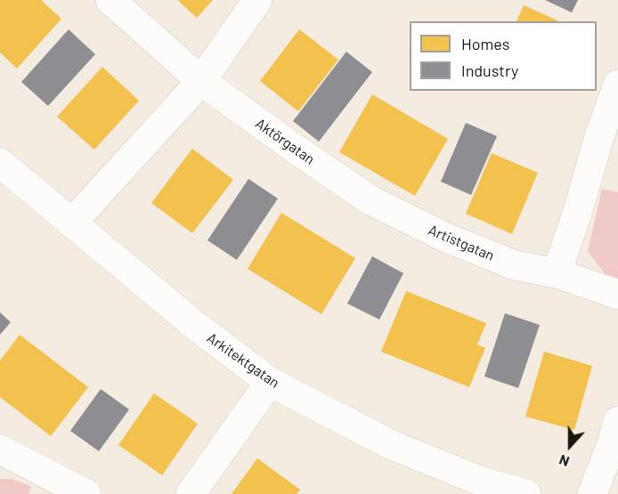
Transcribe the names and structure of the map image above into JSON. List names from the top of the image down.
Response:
{
  "streets": {
    "street": ["Aktörgatan", "Artistgatan", "Arkitektgatan"]
  },
  "crossings": [
    ["Aktörgatan", "Artistgatan"]
  ],
  "legend": ["Homes", "Industry"],
  "north": "bottom"
}
